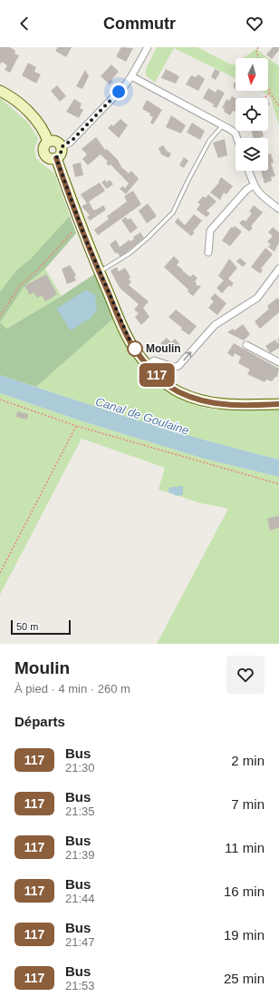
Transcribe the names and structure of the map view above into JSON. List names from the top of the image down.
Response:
{
  "water": ["Canal de Goulaine"],
  "places": ["Moulin"],
  "lines": ["bus line 117"],
  "scale_bar": "50 m",
  "north": "bottom",
  "page": {
    "header": "Commutr",
    "on_map": "117",
    "scale": "50 m",
    "heading": [
      ["Moulin", "À pied · 4 min · 260 m"],
      "Départs"
    ],
    "list": [
      {
        "mark": "117",
        "name": "Bus",
        "note": "21:30",
        "value": "2 min"
      },
      {
        "mark": "117",
        "name": "Bus",
        "note": "21:35",
        "value": "7 min"
      },
      {
        "mark": "117",
        "name": "Bus",
        "note": "21:39",
        "value": "11 min"
      },
      {
        "mark": "117",
        "name": "Bus",
        "note": "21:44",
        "value": "16 min"
      },
      {
        "mark": "117",
        "name": "Bus",
        "note": "21:47",
        "value": "19 min"
      },
      {
        "mark": "117",
        "name": "Bus",
        "note": "21:53",
        "value": "25 min"
      }
    ]
  }
}
